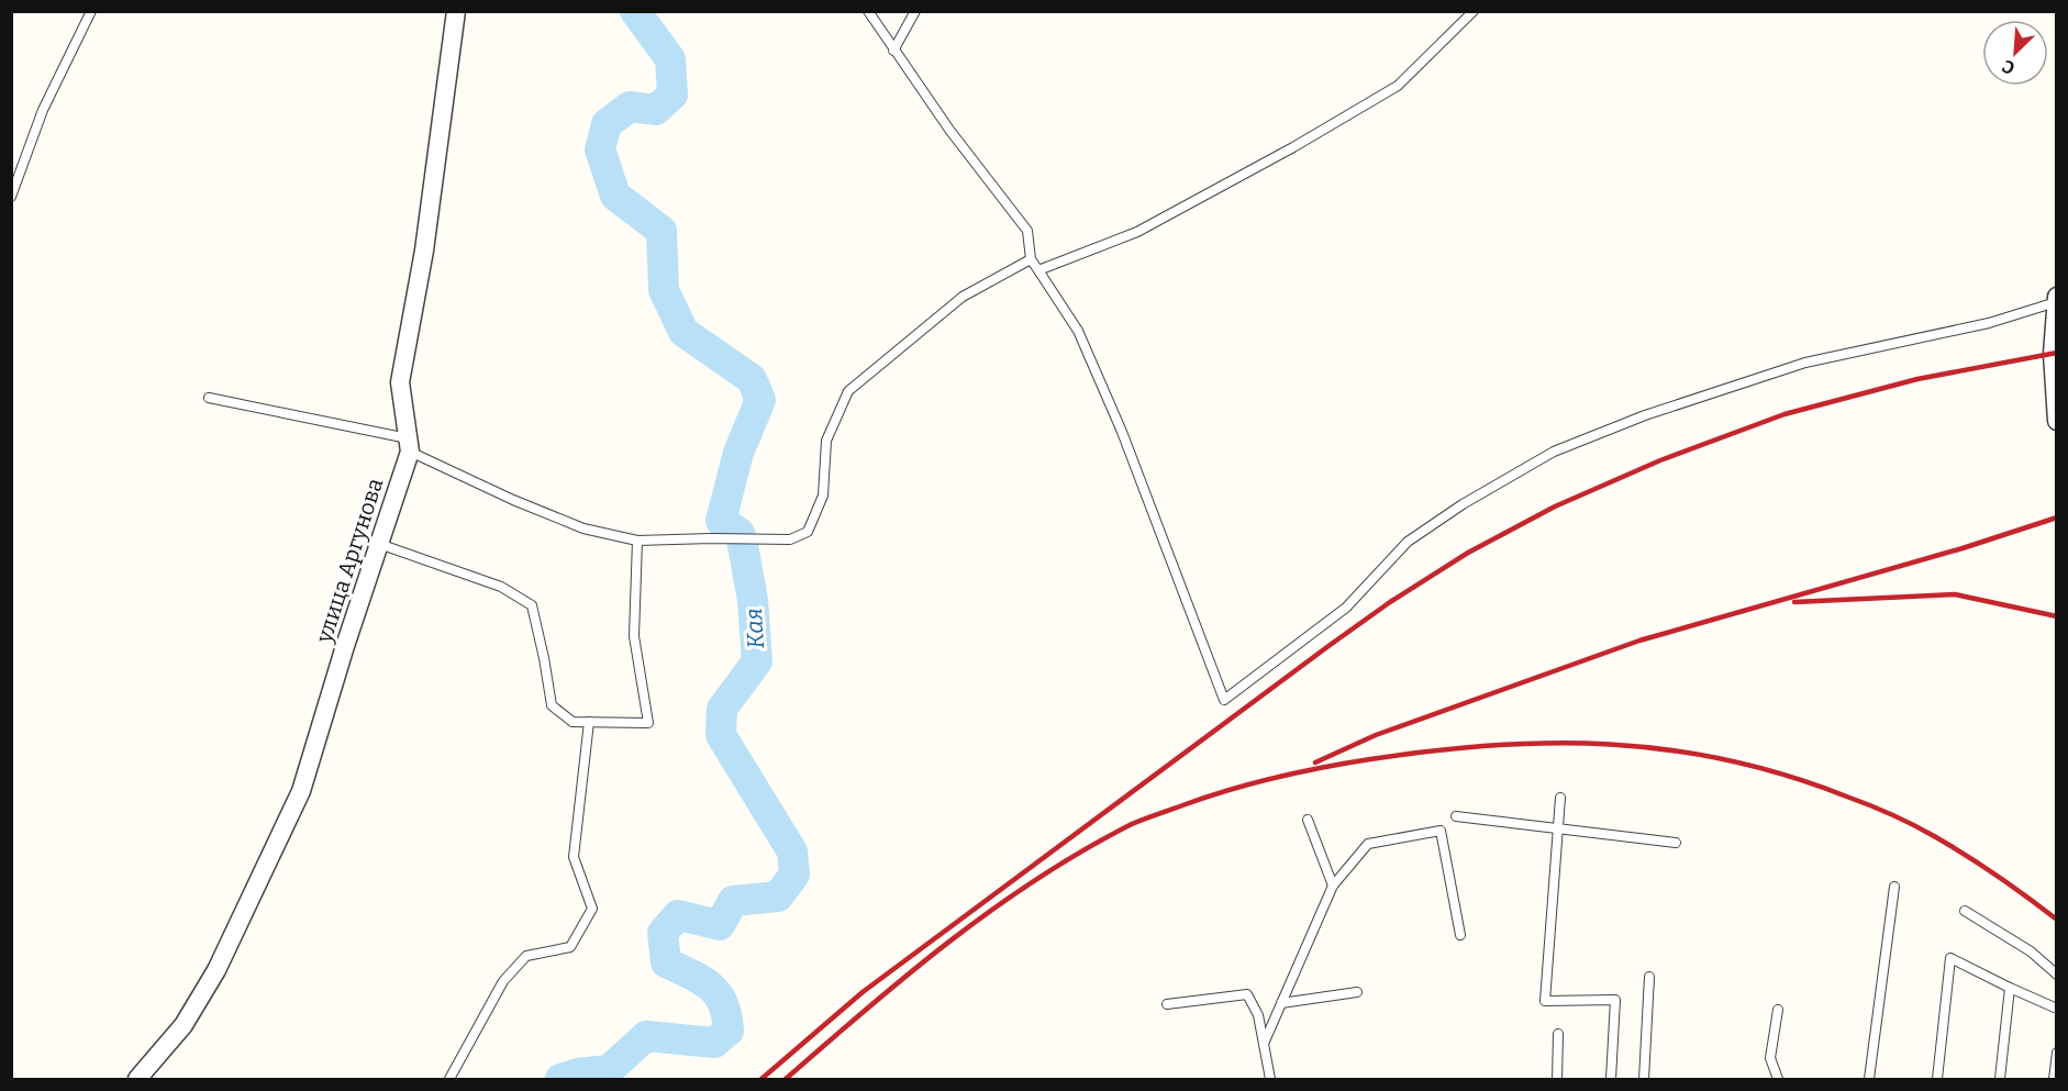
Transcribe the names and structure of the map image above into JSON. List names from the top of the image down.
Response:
{
  "streets": {
    "street": ["улица Аргунова"]
  },
  "water": ["Кая"],
  "north": "bottom left"
}
